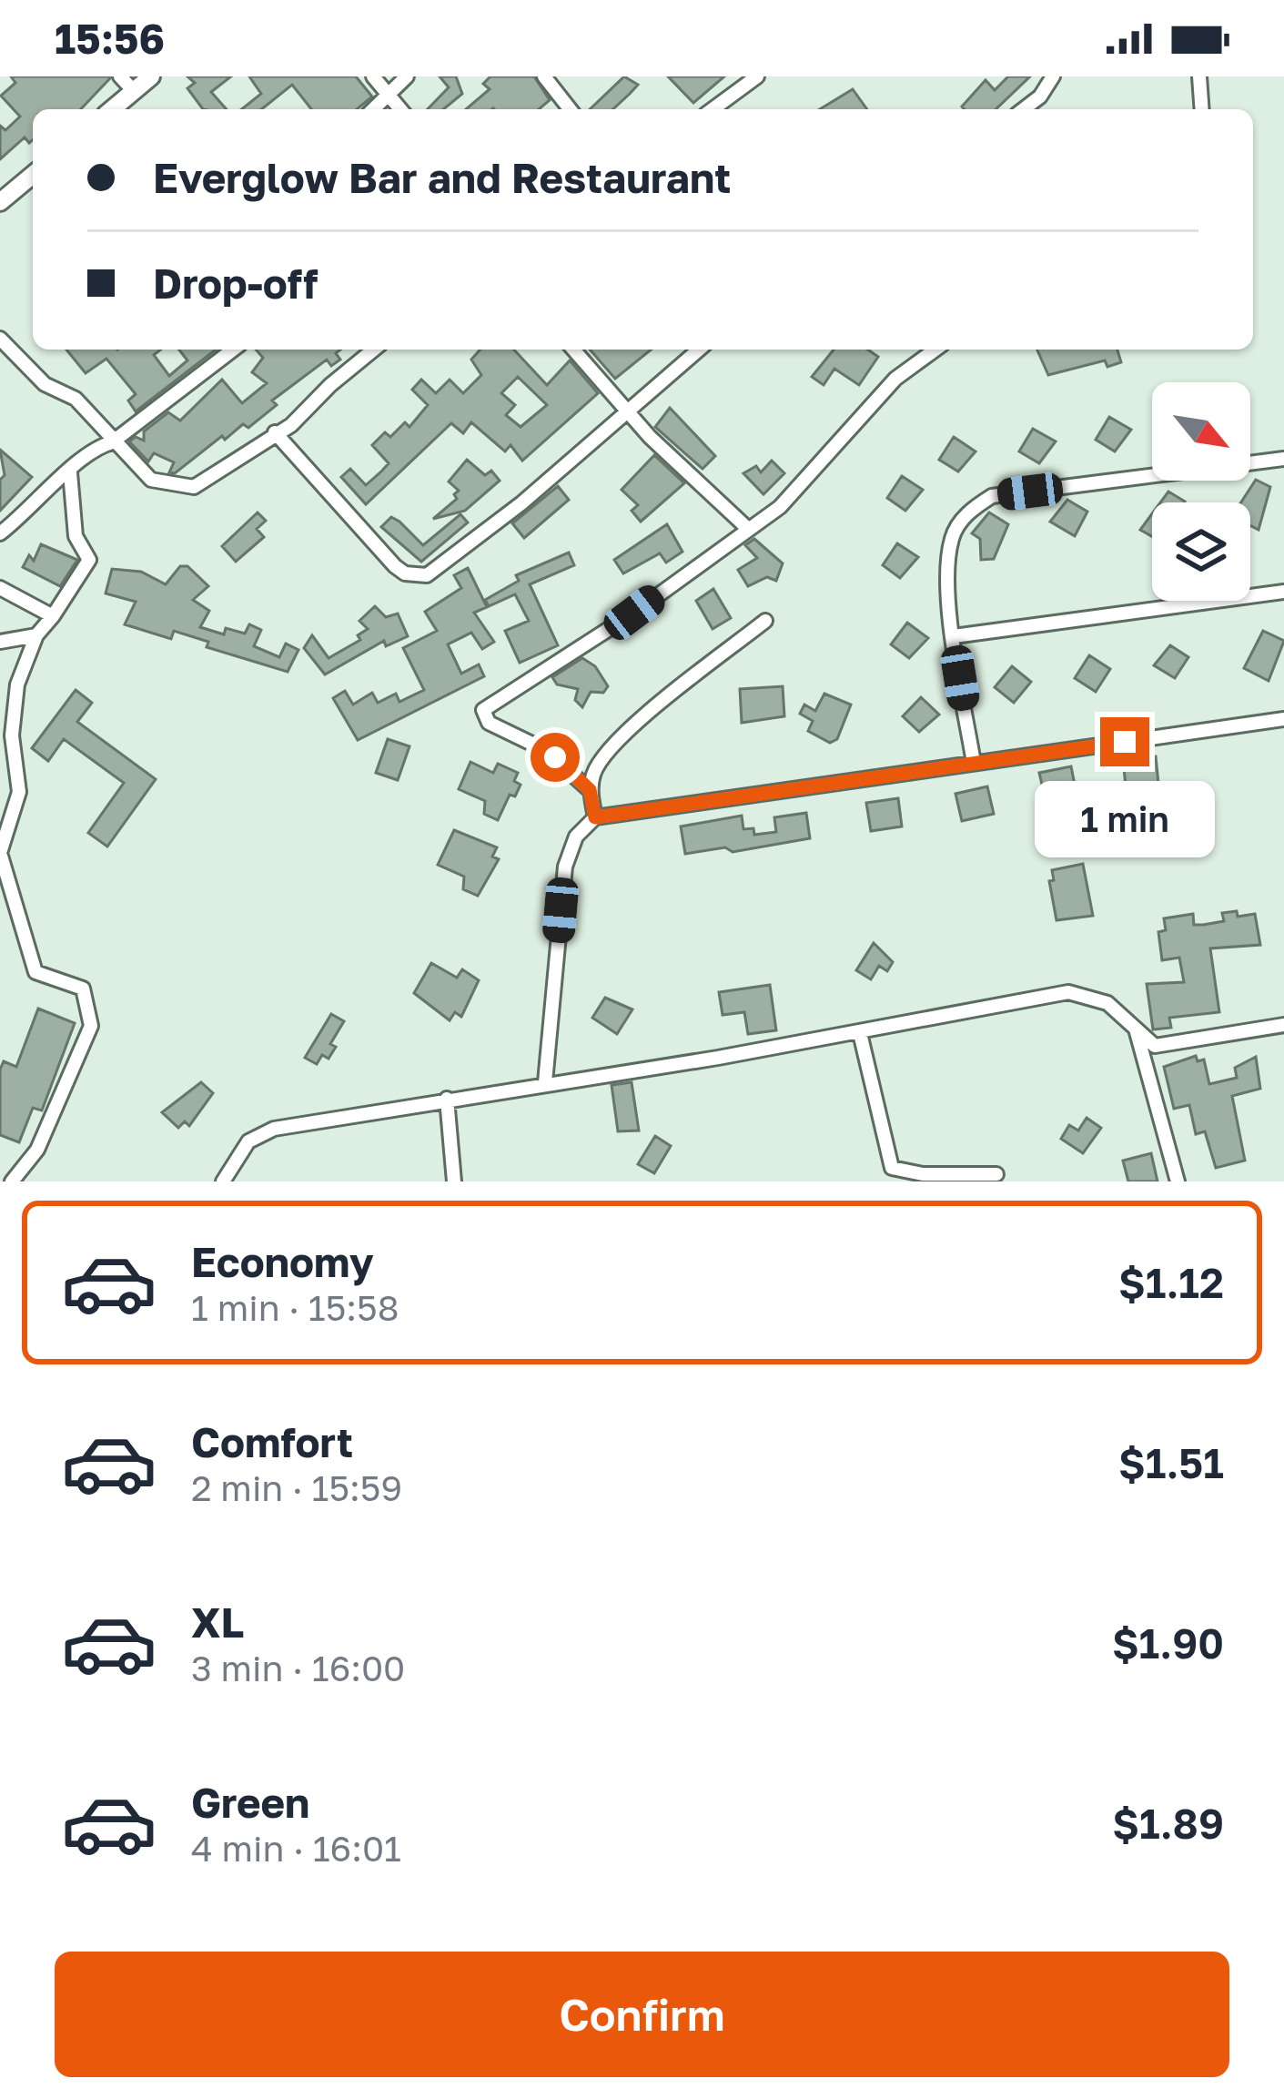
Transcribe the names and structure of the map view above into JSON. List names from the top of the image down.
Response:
{
  "north": "bottom right",
  "page": {
    "status": "15:56",
    "banner": ["Everglow Bar and Restaurant", "Drop-off"],
    "bubble": "1 min",
    "list": [
      {
        "name": "Economy",
        "note": "1 min · 15:58",
        "value": "$1.12"
      },
      {
        "name": "Comfort",
        "note": "2 min · 15:59",
        "value": "$1.51"
      },
      {
        "name": "XL",
        "note": "3 min · 16:00",
        "value": "$1.90"
      },
      {
        "name": "Green",
        "note": "4 min · 16:01",
        "value": "$1.89"
      }
    ],
    "buttons": "Confirm"
  }
}
